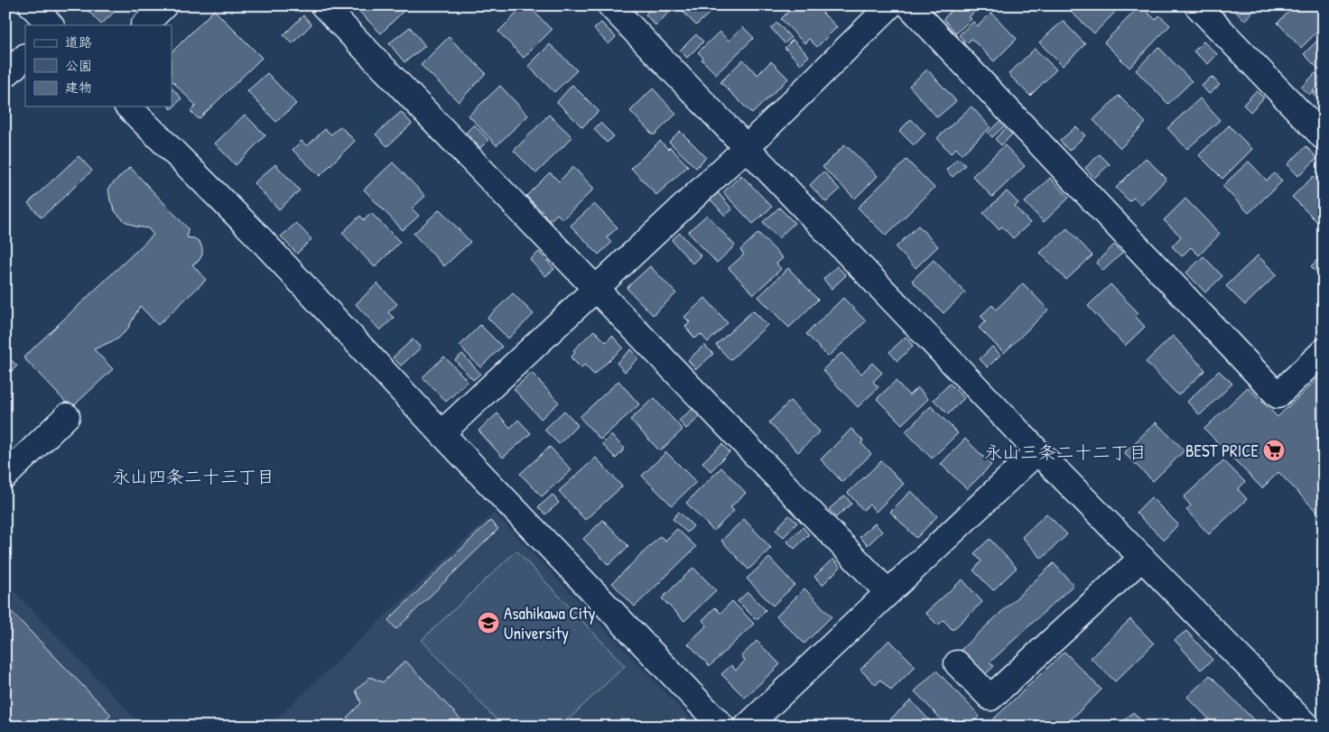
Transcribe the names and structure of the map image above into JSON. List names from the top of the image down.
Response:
{
  "districts": ["永山三条二十二丁目", "永山四条二十三丁目"],
  "places": {
    "supermarket": ["BEST PRICE"],
    "school or university": ["Asahikawa City University"]
  },
  "legend": ["道路", "公園", "建物"]
}
